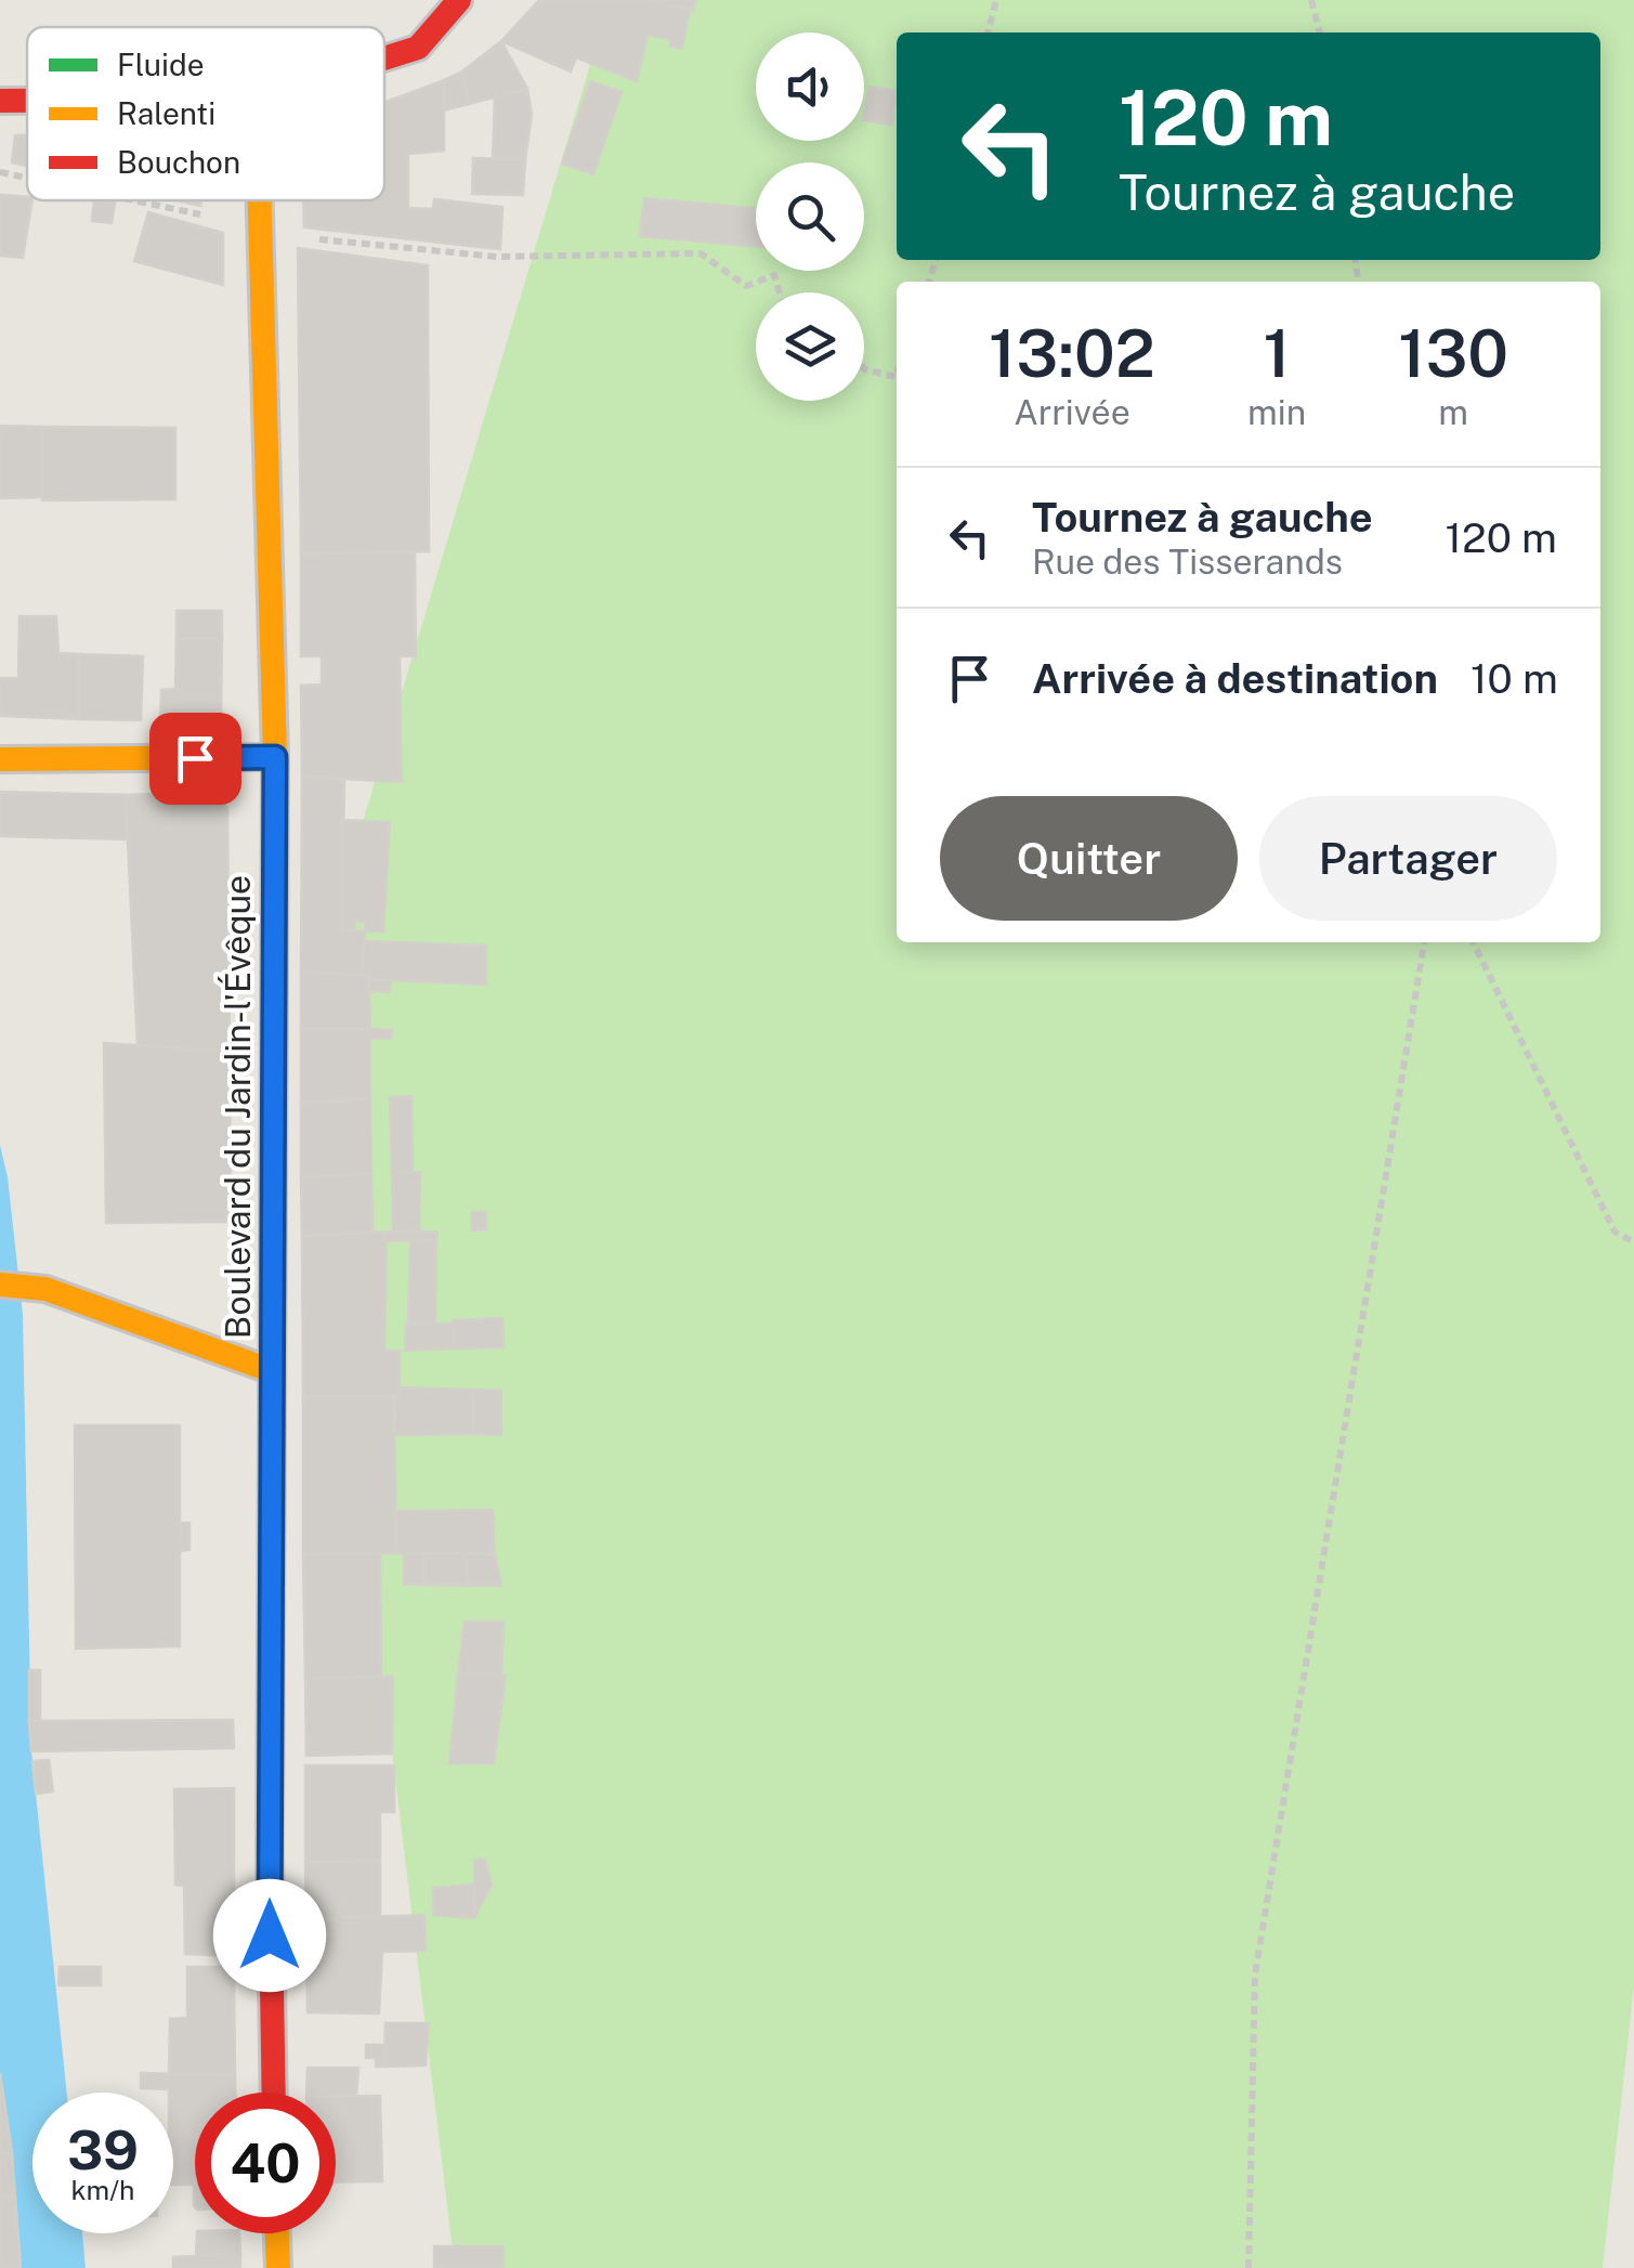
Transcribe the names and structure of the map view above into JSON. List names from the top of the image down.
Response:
{
  "streets": {
    "street": ["Boulevard du Jardin-l'Évêque"]
  },
  "legend": ["Fluide", "Ralenti", "Bouchon"],
  "page": {
    "turn": ["120 m", "Tournez à gauche"],
    "eta": [
      "13:02",
      "Arrivée",
      "1",
      "min",
      "130",
      "m"
    ],
    "list": [
      {
        "name": "Tournez à gauche",
        "note": "Rue des Tisserands",
        "value": "120 m"
      },
      {
        "name": "Arrivée à destination",
        "value": "10 m"
      }
    ],
    "buttons": ["Quitter", "Partager"],
    "speed": "39 km/h",
    "limit": "40"
  }
}
